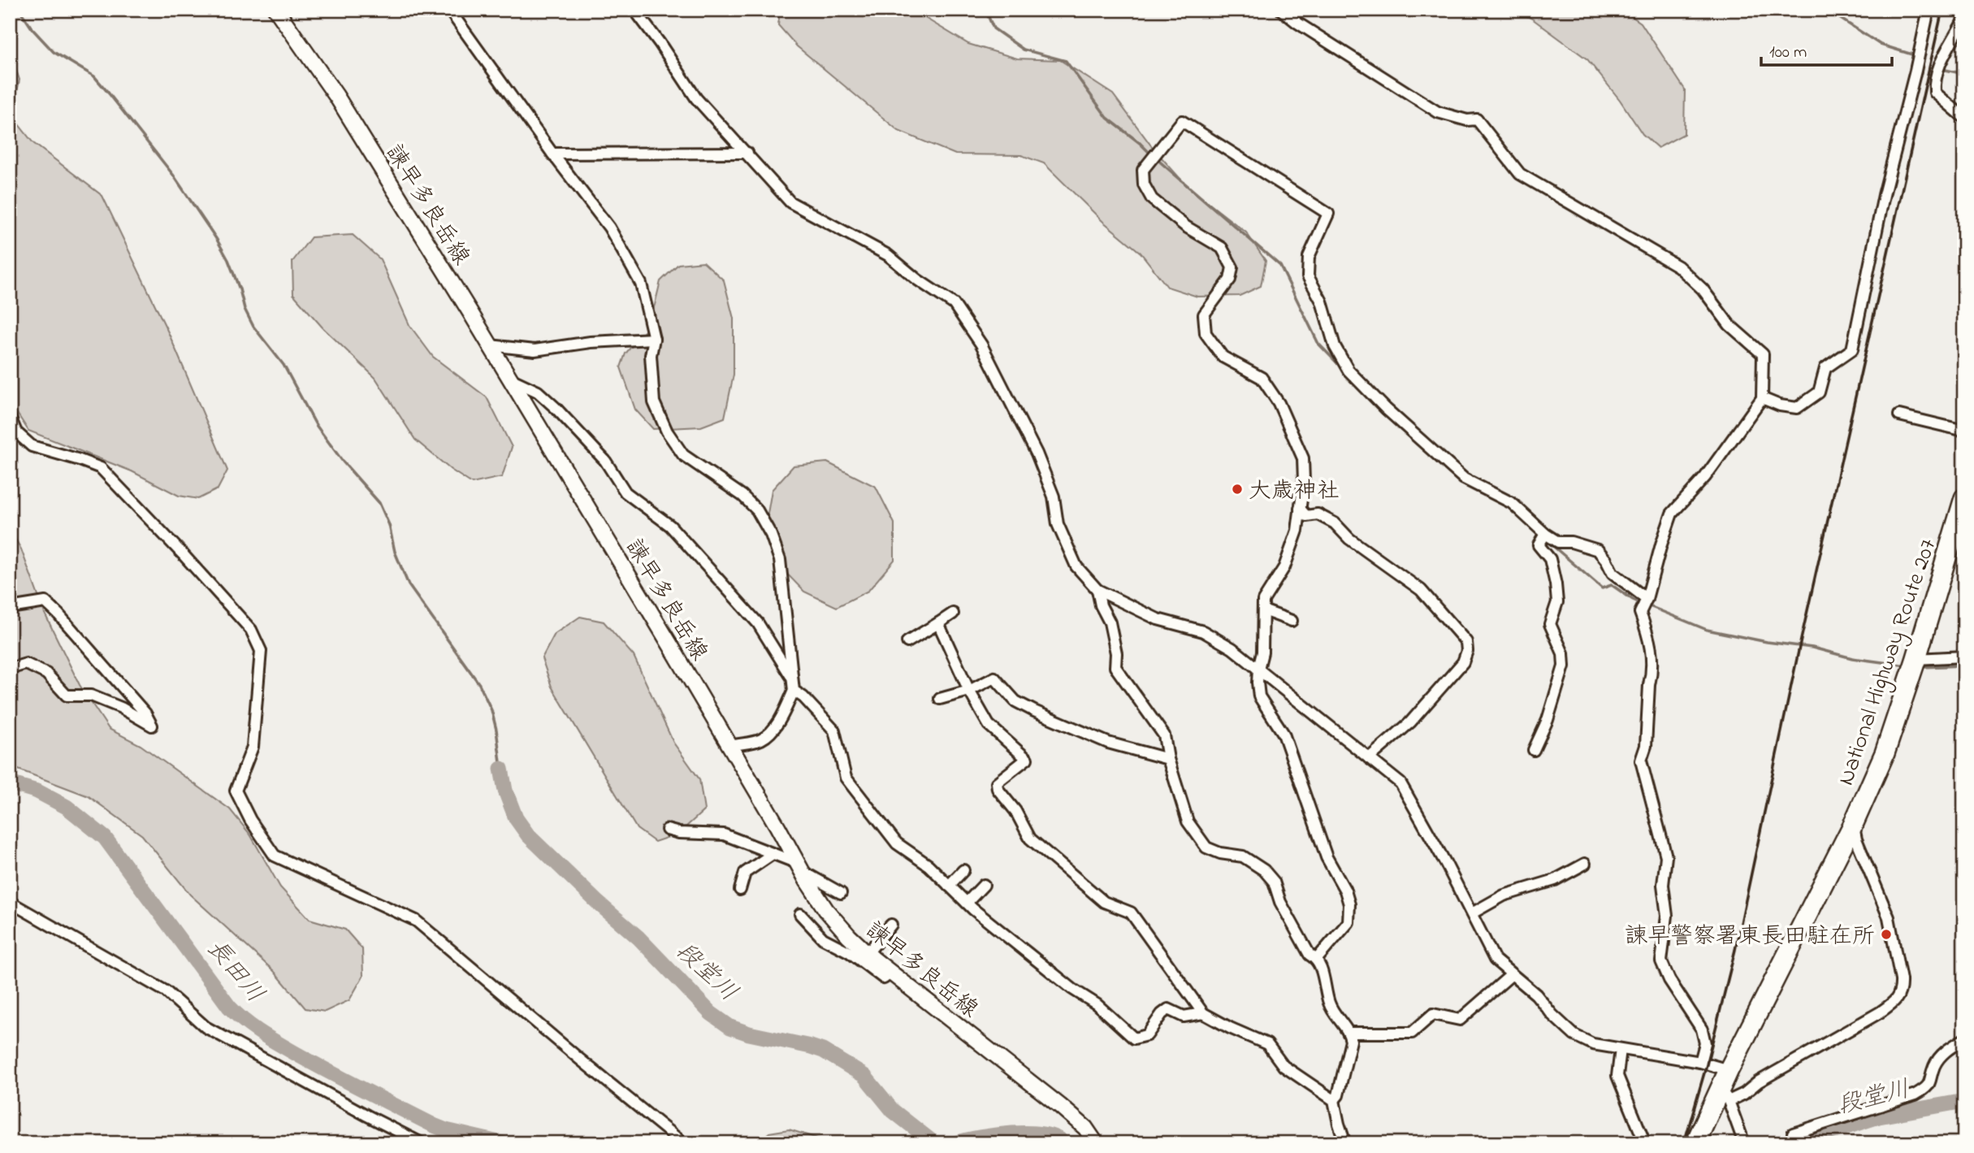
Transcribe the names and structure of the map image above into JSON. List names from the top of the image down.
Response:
{
  "streets": {
    "highway": ["National Highway Route 207"],
    "main road": ["諫早多良岳線"]
  },
  "water": ["長田川", "段堂川"],
  "places": ["大歳神社", "諫早警察署東長田駐在所"],
  "scale_bar": "100 m"
}
